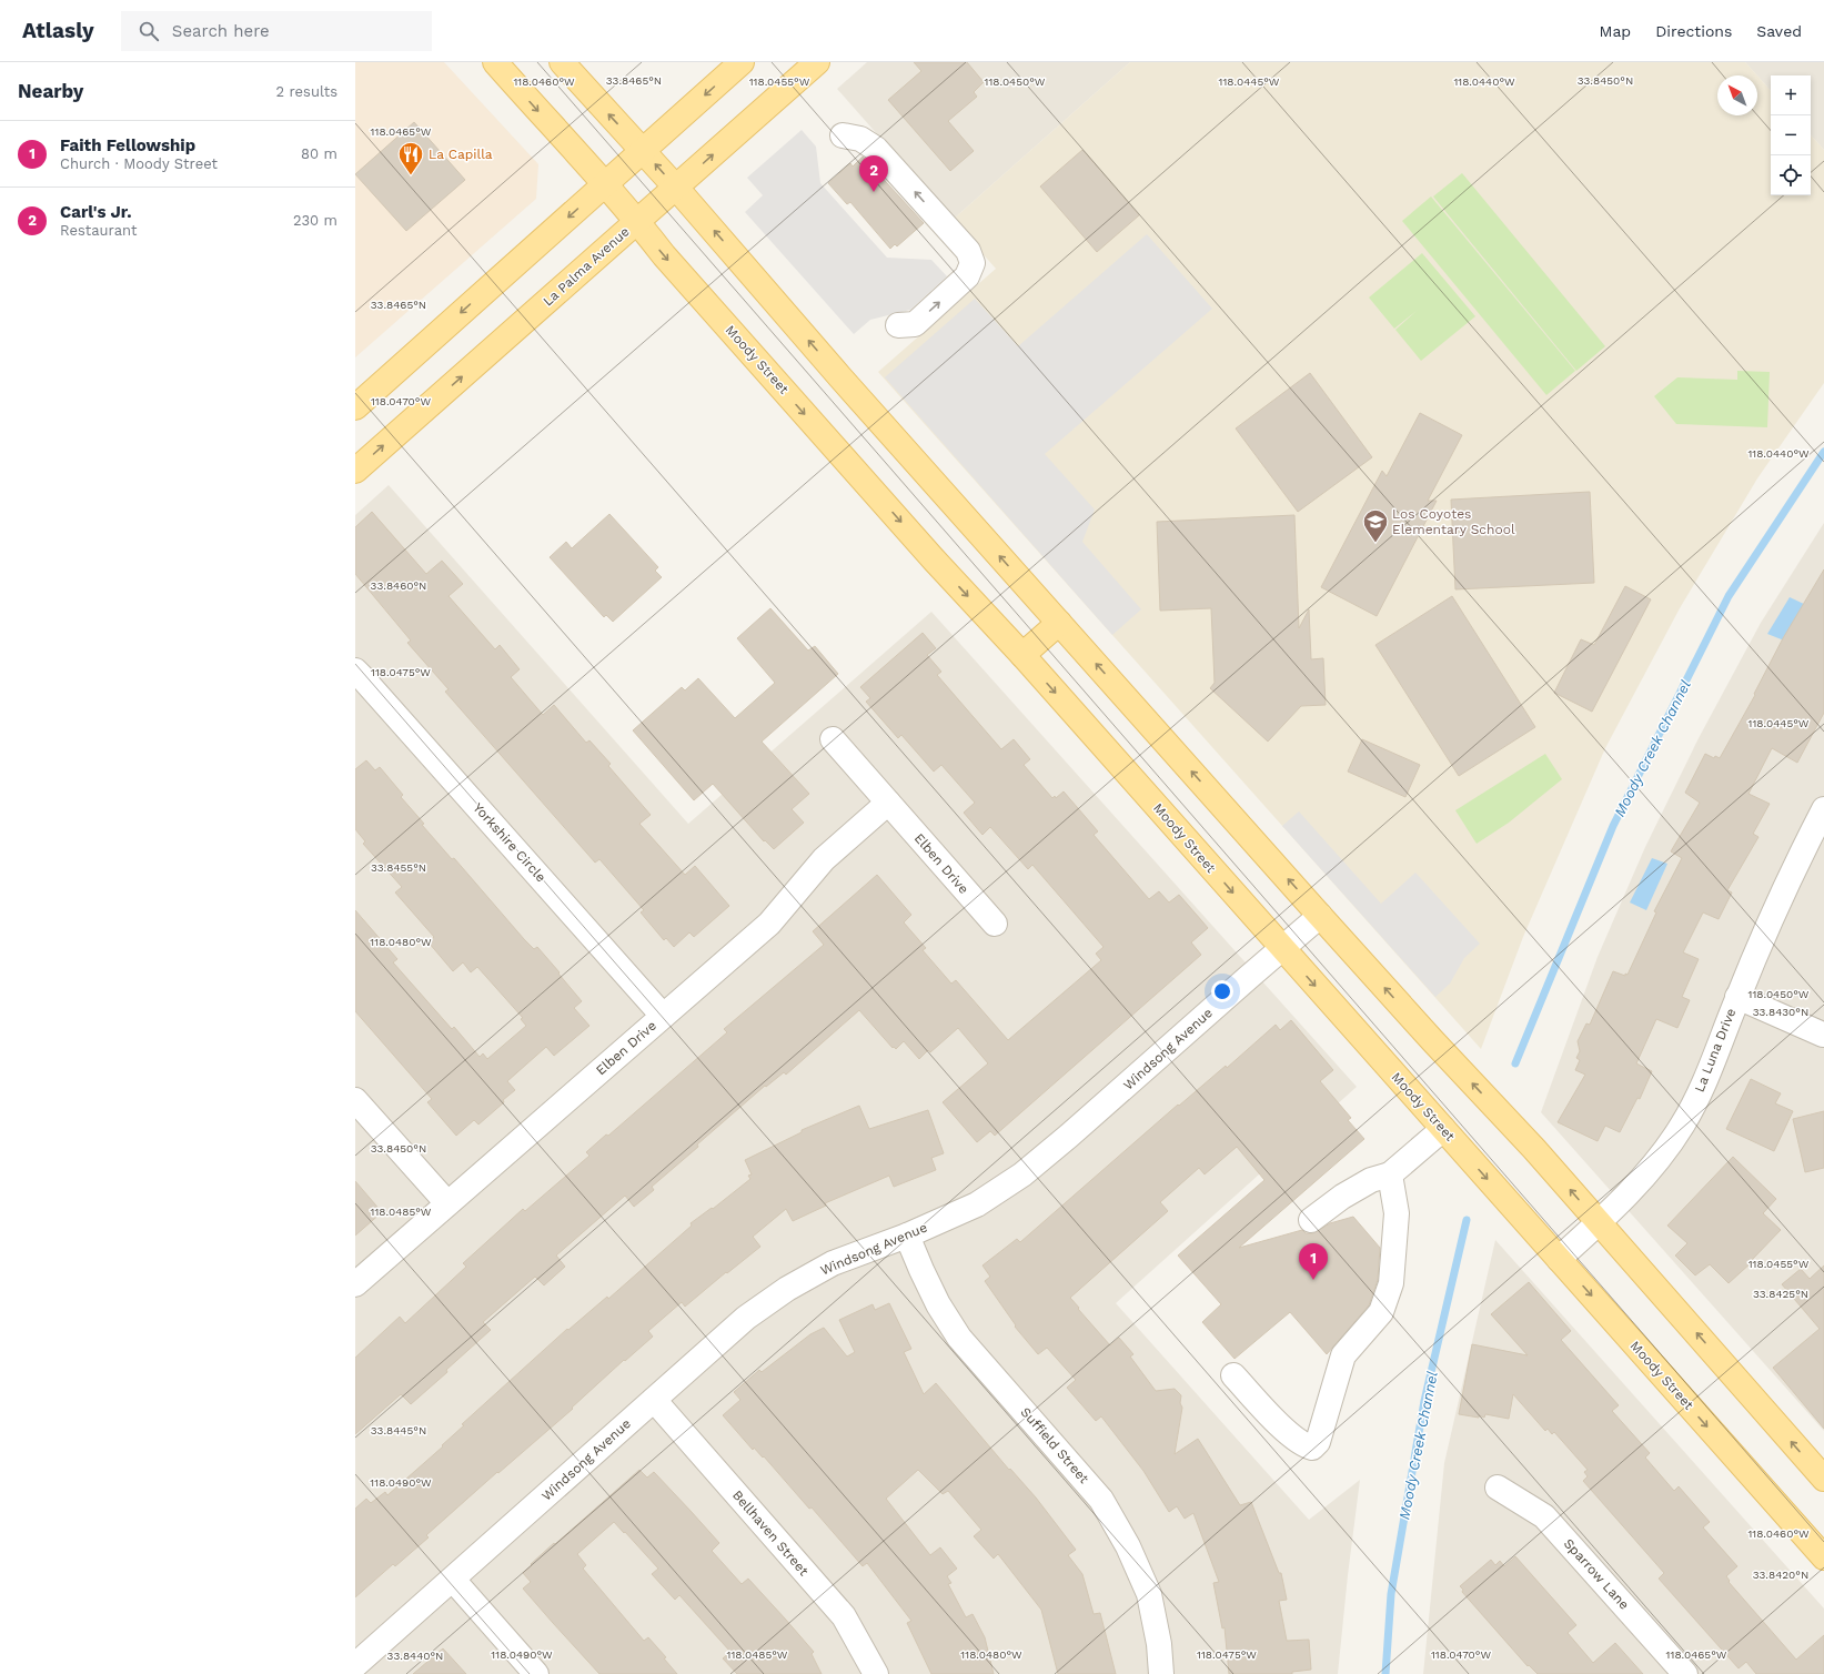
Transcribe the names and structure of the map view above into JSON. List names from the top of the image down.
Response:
{
  "streets": {
    "main road": ["La Palma Avenue", "Moody Street"],
    "street": [
      "Yorkshire Circle",
      "Elben Drive",
      "Windsong Avenue",
      "La Luna Drive",
      "Suffield Street",
      "Bellhaven Street",
      "Sparrow Lane"
    ]
  },
  "crossings": [
    ["La Palma Avenue", "Moody Street"],
    ["Moody Street", "Windsong Avenue"],
    ["Moody Street", "La Luna Drive"],
    ["Yorkshire Circle", "Elben Drive"],
    ["Windsong Avenue", "Suffield Street"],
    ["Windsong Avenue", "Bellhaven Street"]
  ],
  "water": ["Moody Creek Channel"],
  "places": {
    "restaurant": ["La Capilla"],
    "school or university": ["Los Coyotes Elementary School"]
  },
  "north": "top left",
  "page": {
    "header": "Atlasly",
    "search": "Search here",
    "nav": ["Map", "Directions", "Saved"],
    "heading": ["Nearby", "2 results"],
    "map_buttons": ["+", "−"],
    "list": [
      {
        "mark": "1",
        "name": "Faith Fellowship",
        "note": "Church · Moody Street",
        "value": "80 m"
      },
      {
        "mark": "2",
        "name": "Carl's Jr.",
        "note": "Restaurant",
        "value": "230 m"
      }
    ],
    "pins": ["2", "1"]
  },
  "coordinates": [
    "33.8465°N",
    "33.8450°N",
    "118.0455°W",
    "118.0445°W",
    "118.0460°W",
    "118.0450°W",
    "118.0440°W",
    "118.0465°W",
    "118.0470°W",
    "33.8460°N",
    "118.0475°W",
    "33.8455°N",
    "118.0480°W",
    "33.8430°N",
    "118.0485°W",
    "33.8425°N",
    "33.8445°N",
    "118.0490°W",
    "33.8420°N",
    "33.8440°N"
  ]
}
